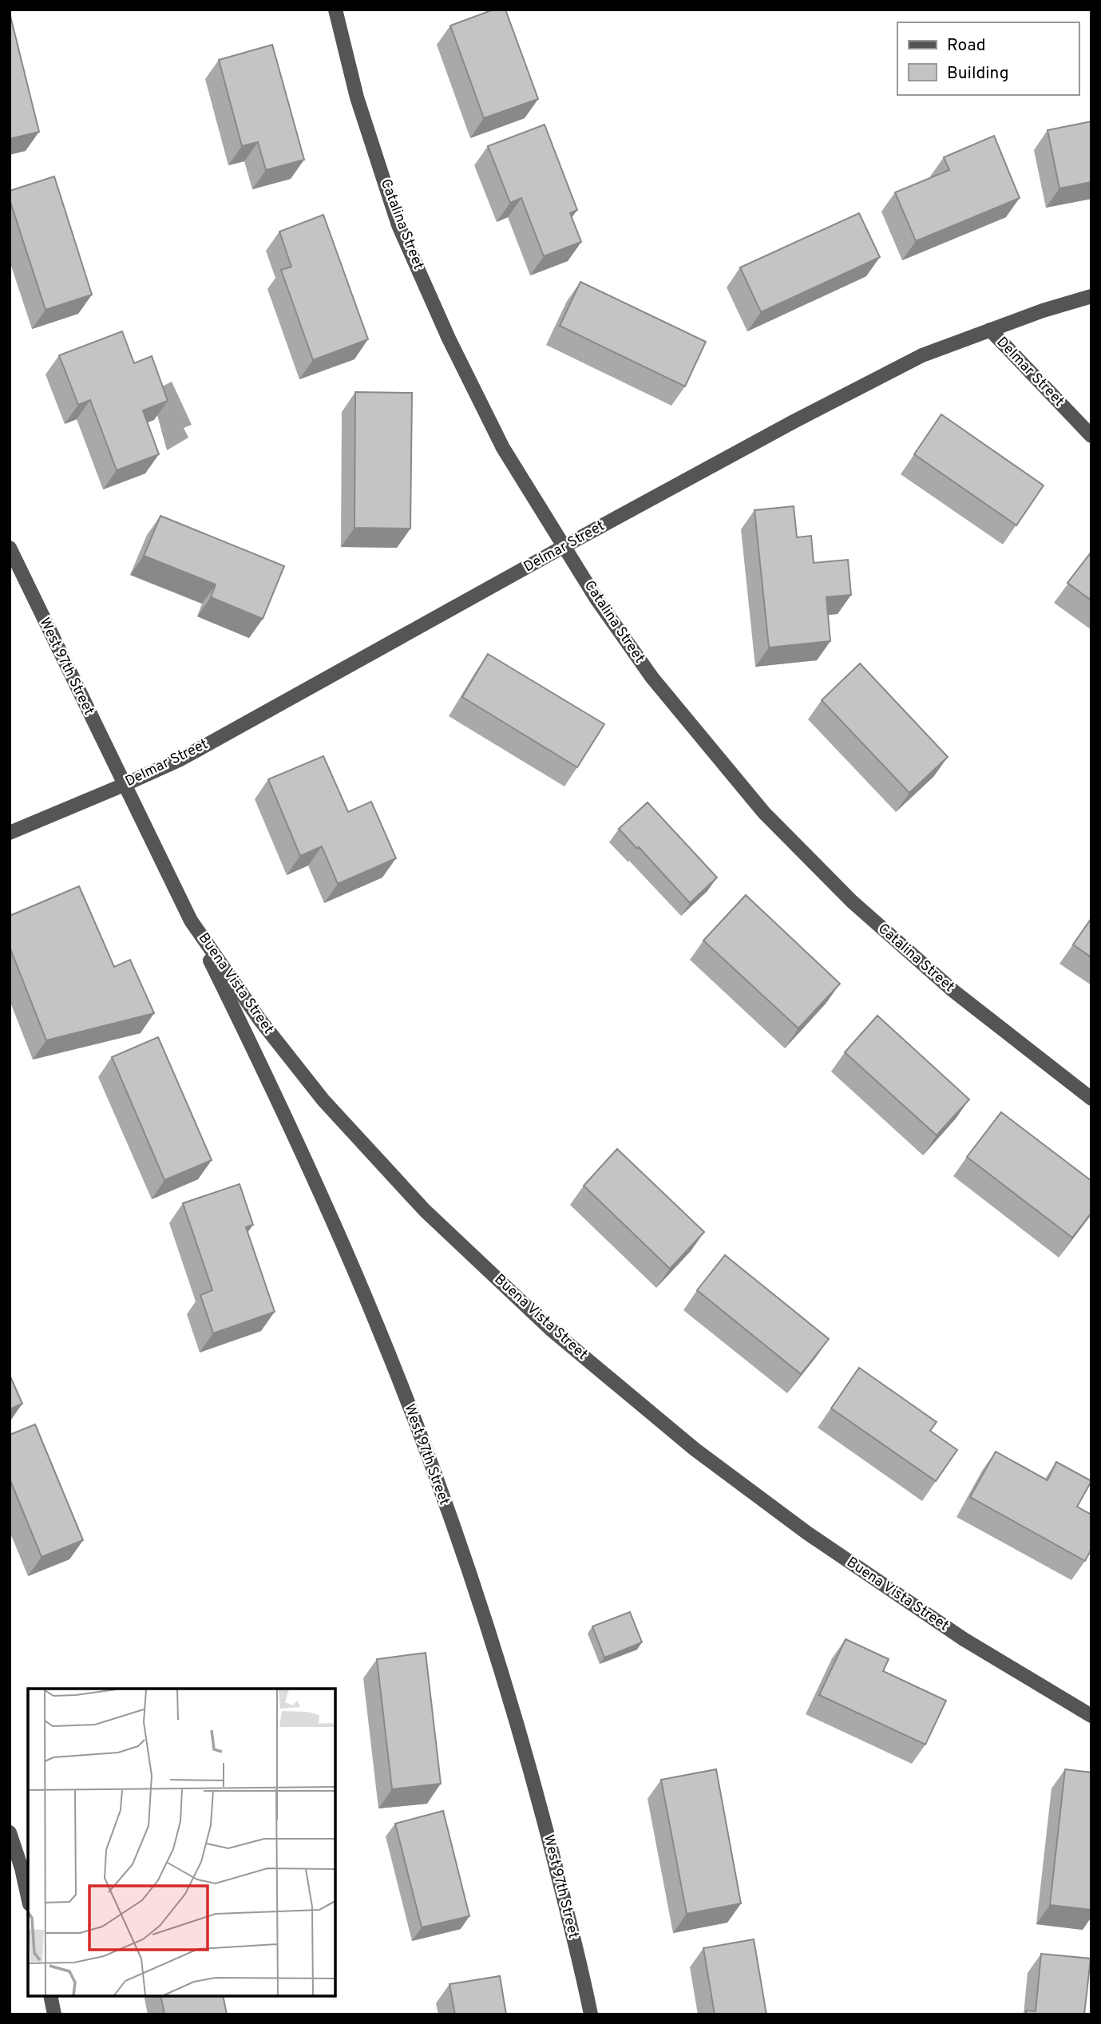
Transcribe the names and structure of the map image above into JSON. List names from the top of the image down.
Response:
{
  "streets": {
    "street": [
      "Catalina Street",
      "Delmar Street",
      "West 97th Street",
      "Buena Vista Street"
    ]
  },
  "crossings": [
    ["Catalina Street", "Delmar Street"],
    ["Delmar Street", "West 97th Street"],
    ["Delmar Street", "Buena Vista Street"],
    ["West 97th Street", "Buena Vista Street"]
  ],
  "legend": ["Road", "Building"]
}
